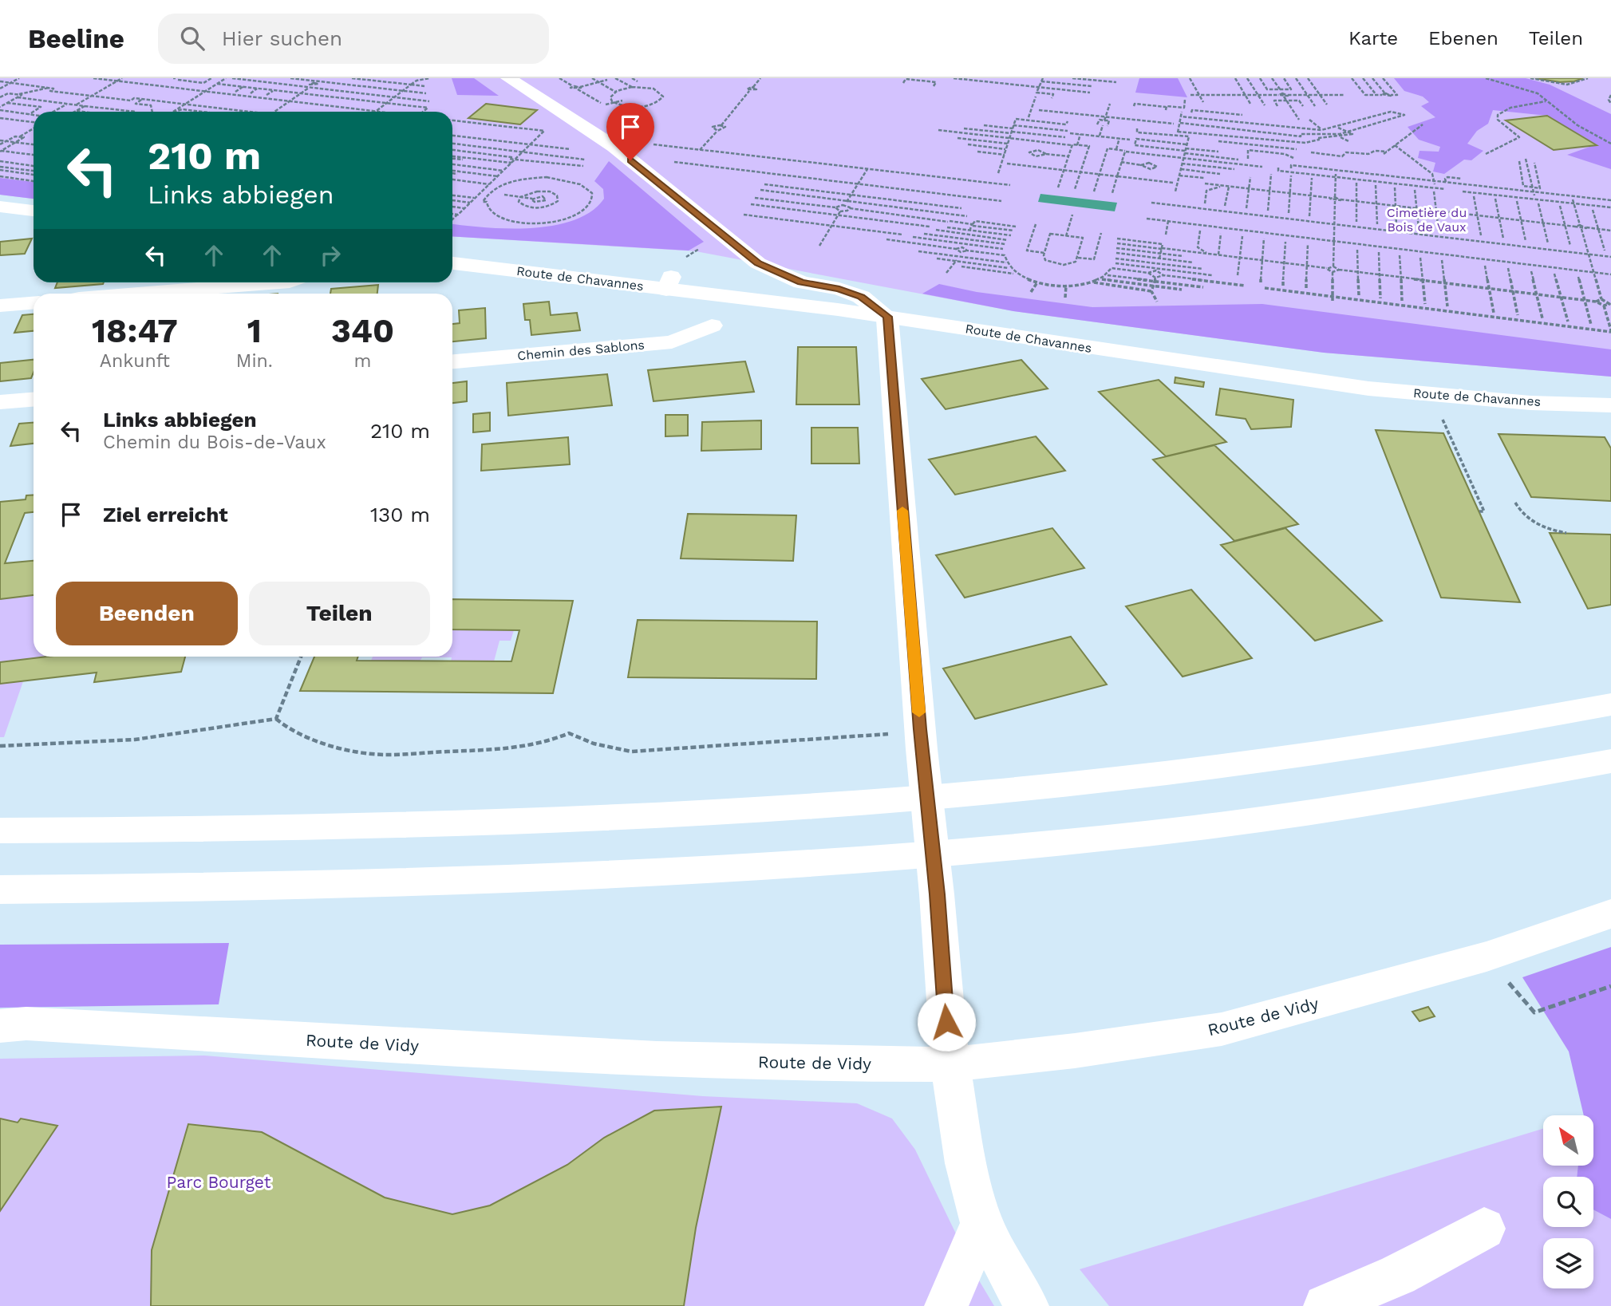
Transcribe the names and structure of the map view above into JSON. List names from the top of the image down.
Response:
{
  "streets": {
    "main road": ["Route de Chavannes", "Chemin des Sablons", "Route de Vidy"]
  },
  "parks": ["Cimetière du Bois de Vaux", "Parc Bourget"],
  "north": "top left",
  "page": {
    "header": "Beeline",
    "search": "Hier suchen",
    "nav": ["Karte", "Ebenen", "Teilen"],
    "turn": ["210 m", "Links abbiegen"],
    "eta": [
      "18:47",
      "Ankunft",
      "1",
      "Min.",
      "340",
      "m"
    ],
    "list": [
      {
        "name": "Links abbiegen",
        "note": "Chemin du Bois-de-Vaux",
        "value": "210 m"
      },
      {
        "name": "Ziel erreicht",
        "value": "130 m"
      }
    ],
    "buttons": ["Beenden", "Teilen"]
  }
}
